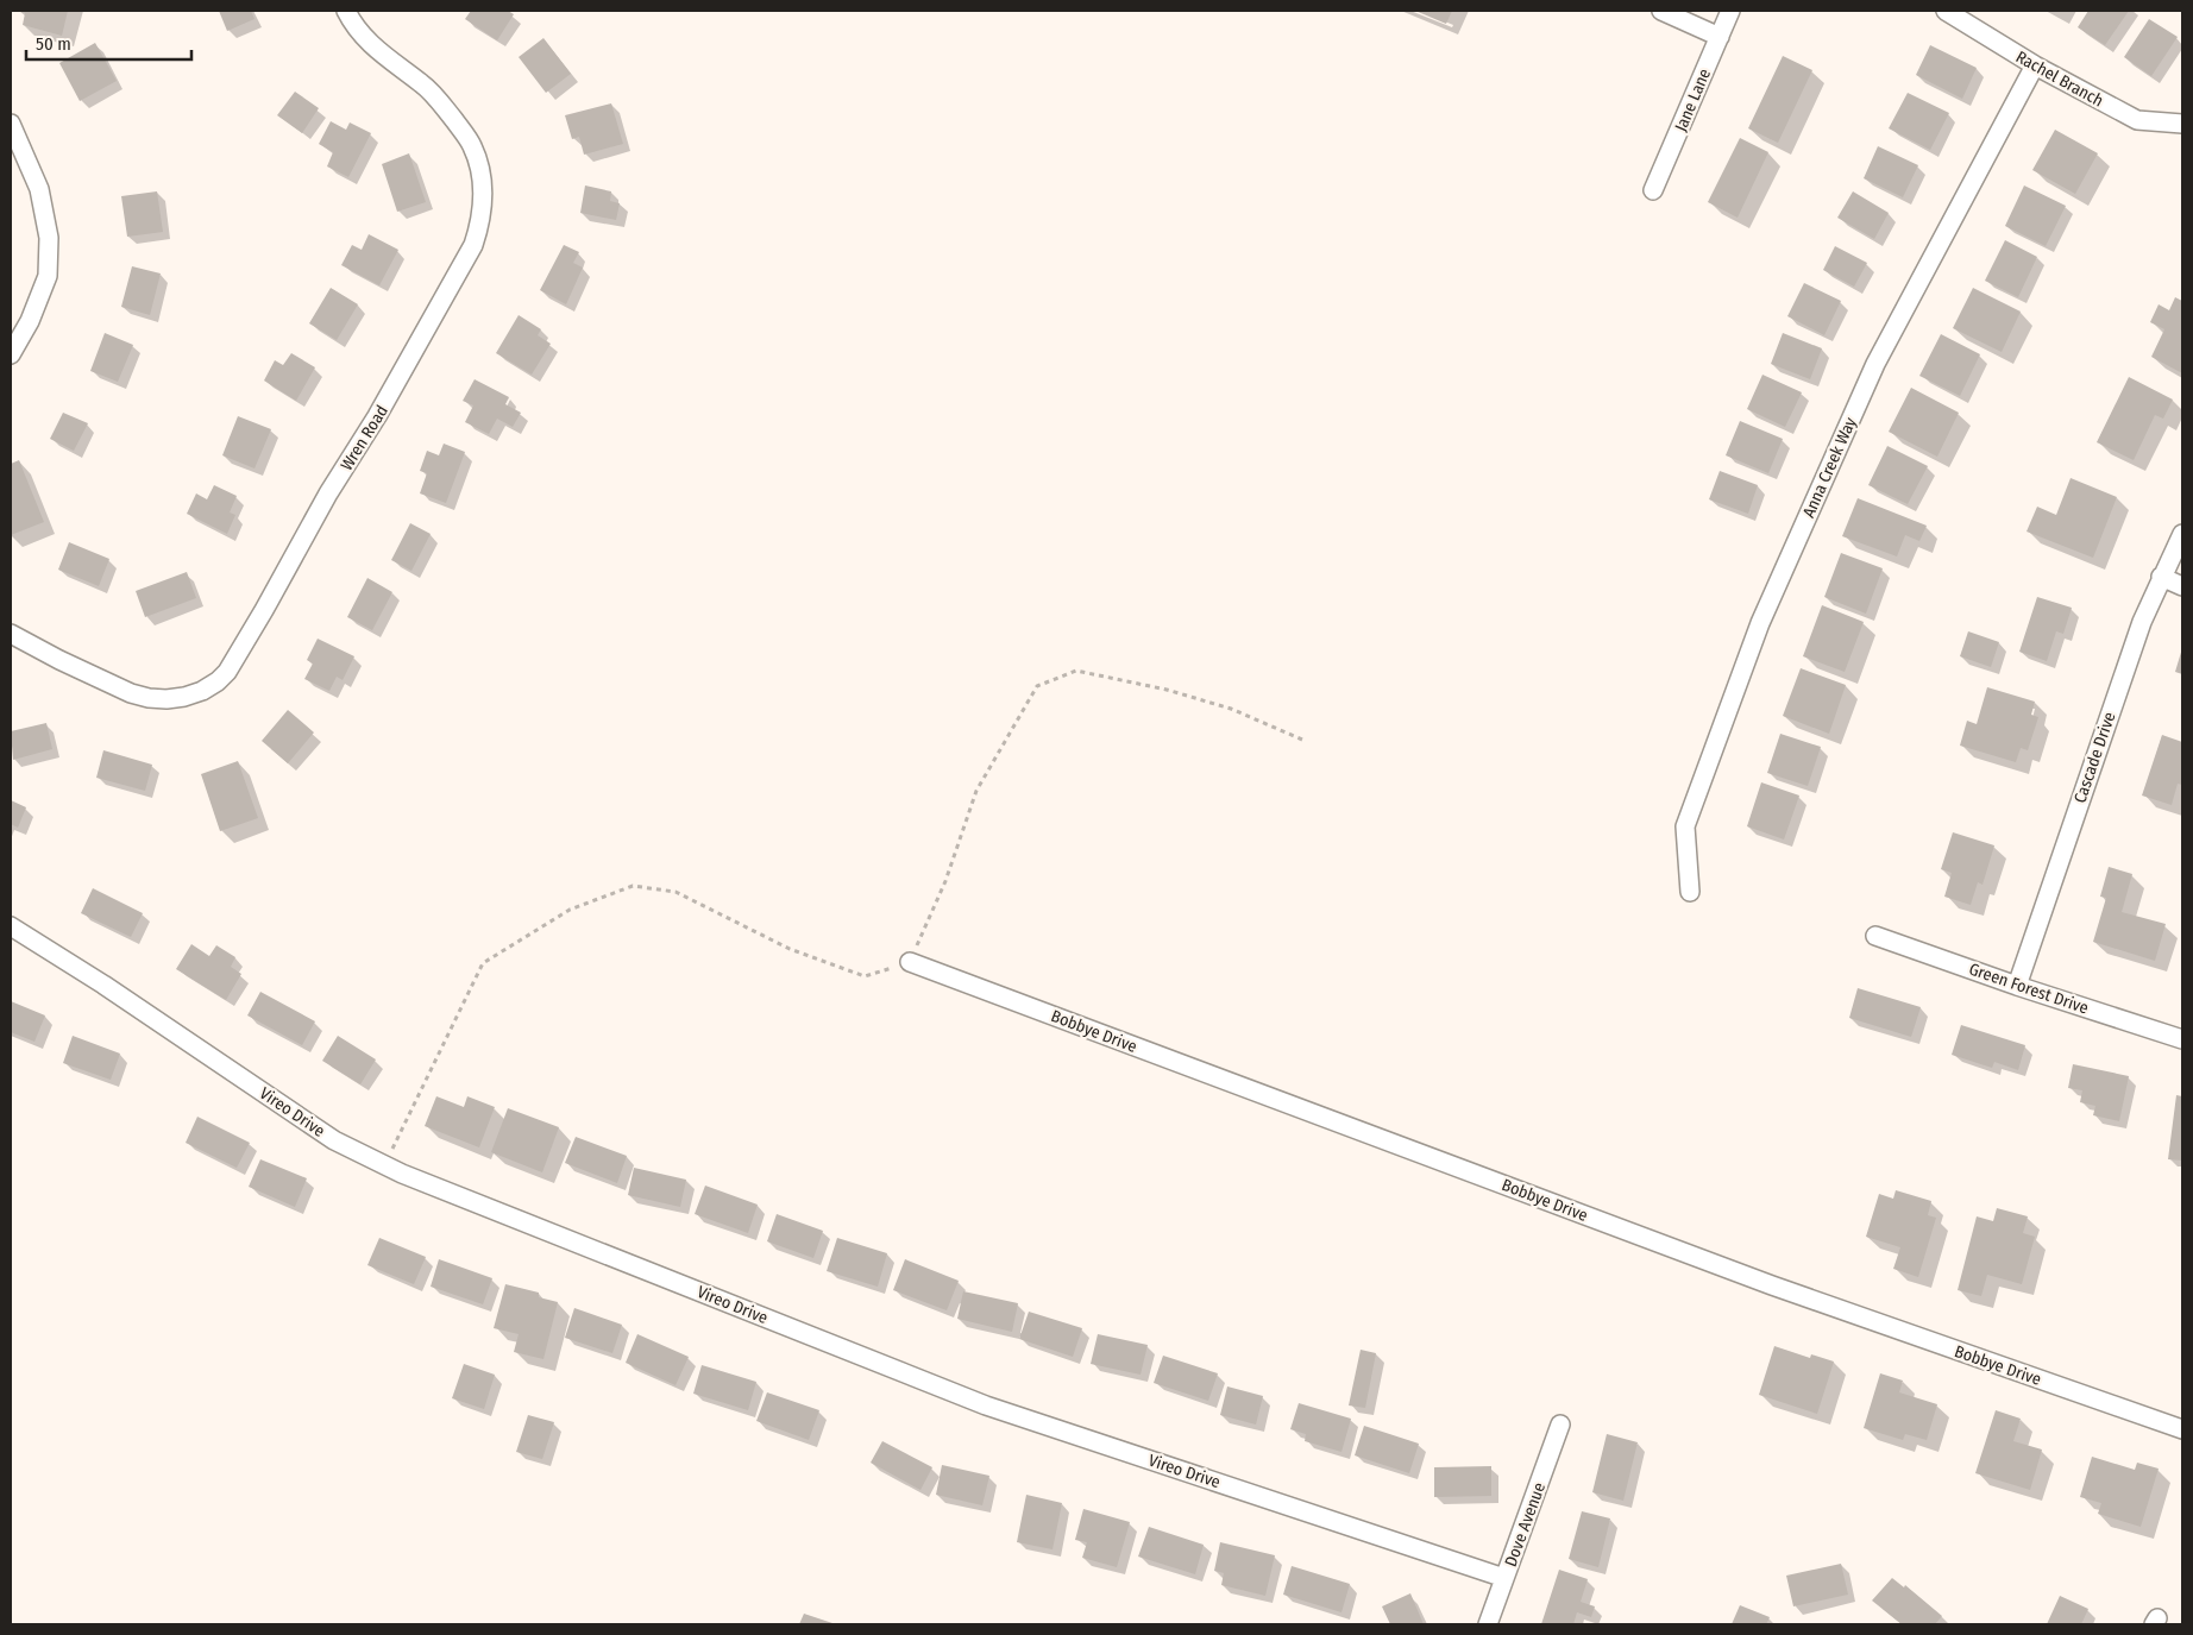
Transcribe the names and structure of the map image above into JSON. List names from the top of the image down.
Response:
{
  "streets": {
    "street": [
      "Rachel Branch",
      "Jane Lane",
      "Wren Road",
      "Anna Creek Way",
      "Cascade Drive",
      "Green Forest Drive",
      "Bobbye Drive",
      "Vireo Drive",
      "Dove Avenue"
    ]
  },
  "crossings": [
    ["Rachel Branch", "Anna Creek Way"],
    ["Cascade Drive", "Green Forest Drive"],
    ["Vireo Drive", "Dove Avenue"]
  ],
  "scale_bar": "50 m"
}
